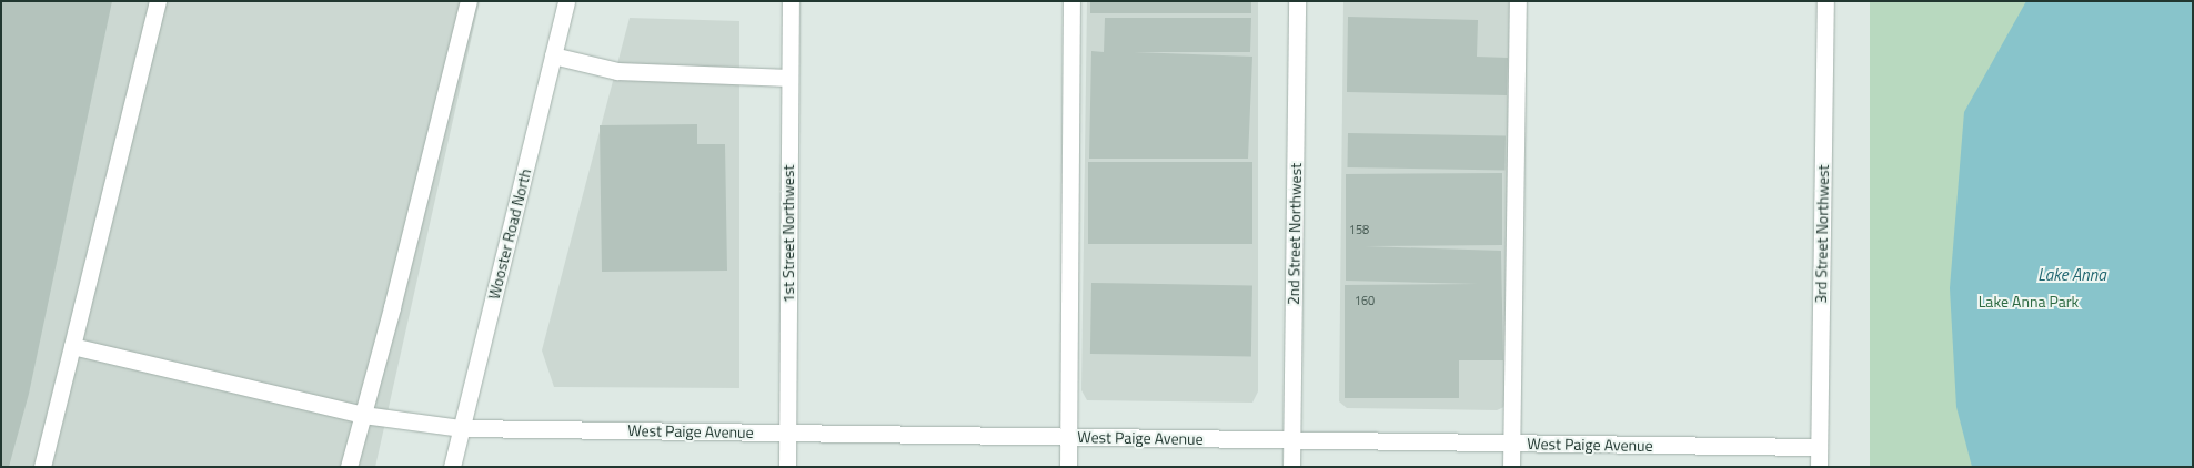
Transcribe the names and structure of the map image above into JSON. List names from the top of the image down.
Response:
{
  "streets": {
    "street": [
      "Wooster Road North",
      "1st Street Northwest",
      "2nd Street Northwest",
      "3rd Street Northwest",
      "West Paige Avenue"
    ]
  },
  "crossings": [
    ["Wooster Road North", "West Paige Avenue"],
    ["1st Street Northwest", "West Paige Avenue"],
    ["2nd Street Northwest", "West Paige Avenue"],
    ["3rd Street Northwest", "West Paige Avenue"]
  ],
  "water": ["Lake Anna"],
  "parks": ["Lake Anna Park"],
  "house_numbers": ["158", "160"]
}
